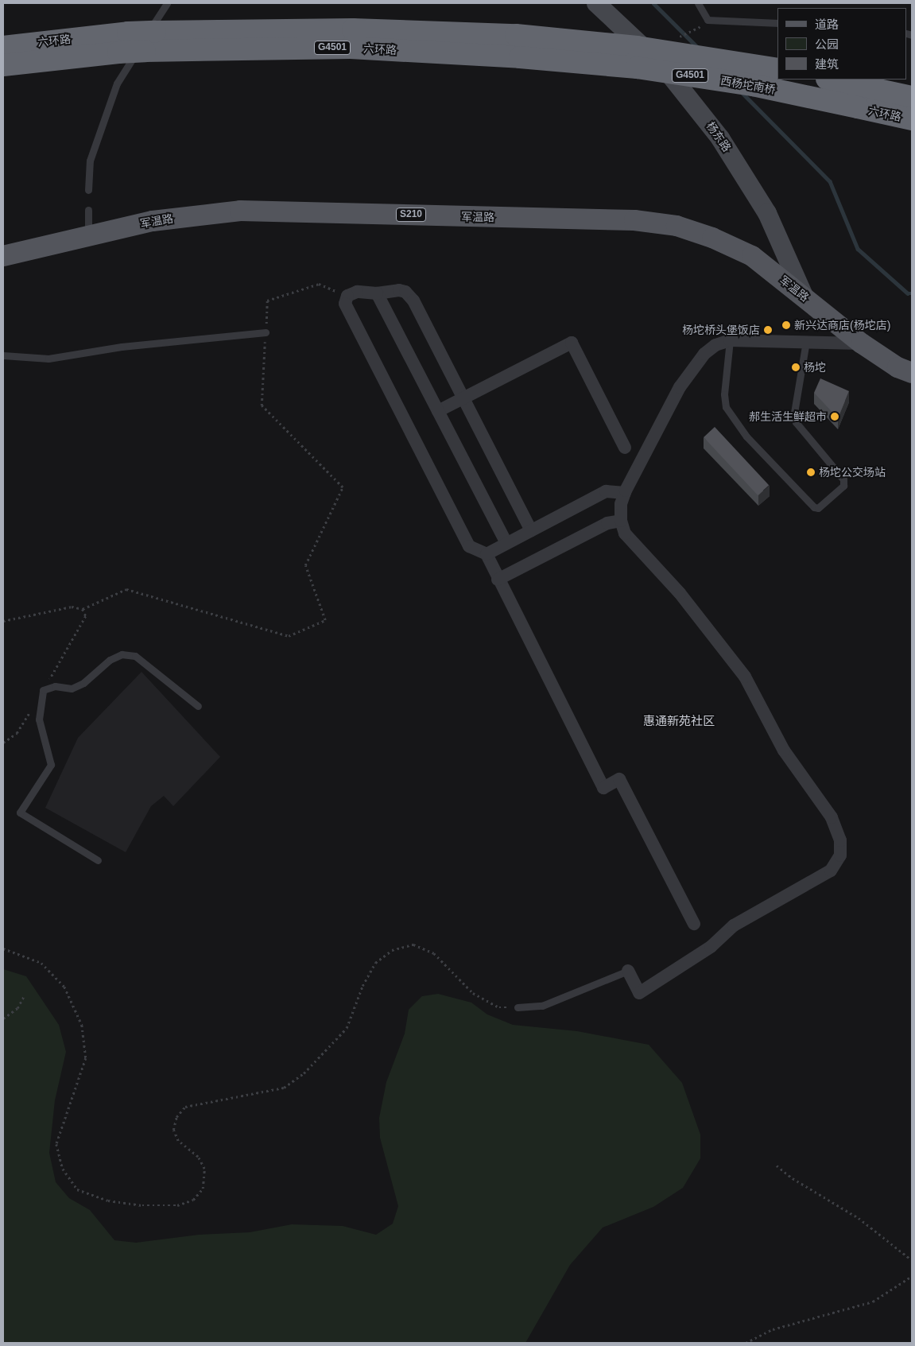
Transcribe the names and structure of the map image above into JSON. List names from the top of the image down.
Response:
{
  "streets": {
    "highway": ["六环路", "G4501", "西杨坨南桥"],
    "main road": ["S210", "军温路"],
    "street": ["杨东路"]
  },
  "crossings": [
    ["六环路", "西杨坨南桥"],
    ["杨东路", "军温路"]
  ],
  "districts": ["惠通新苑社区"],
  "places": [
    "新兴达商店(杨坨店)",
    "杨坨桥头堡饭店",
    "杨坨",
    "郝生活生鲜超市",
    "杨坨公交场站"
  ],
  "legend": ["道路", "公园", "建筑"]
}
